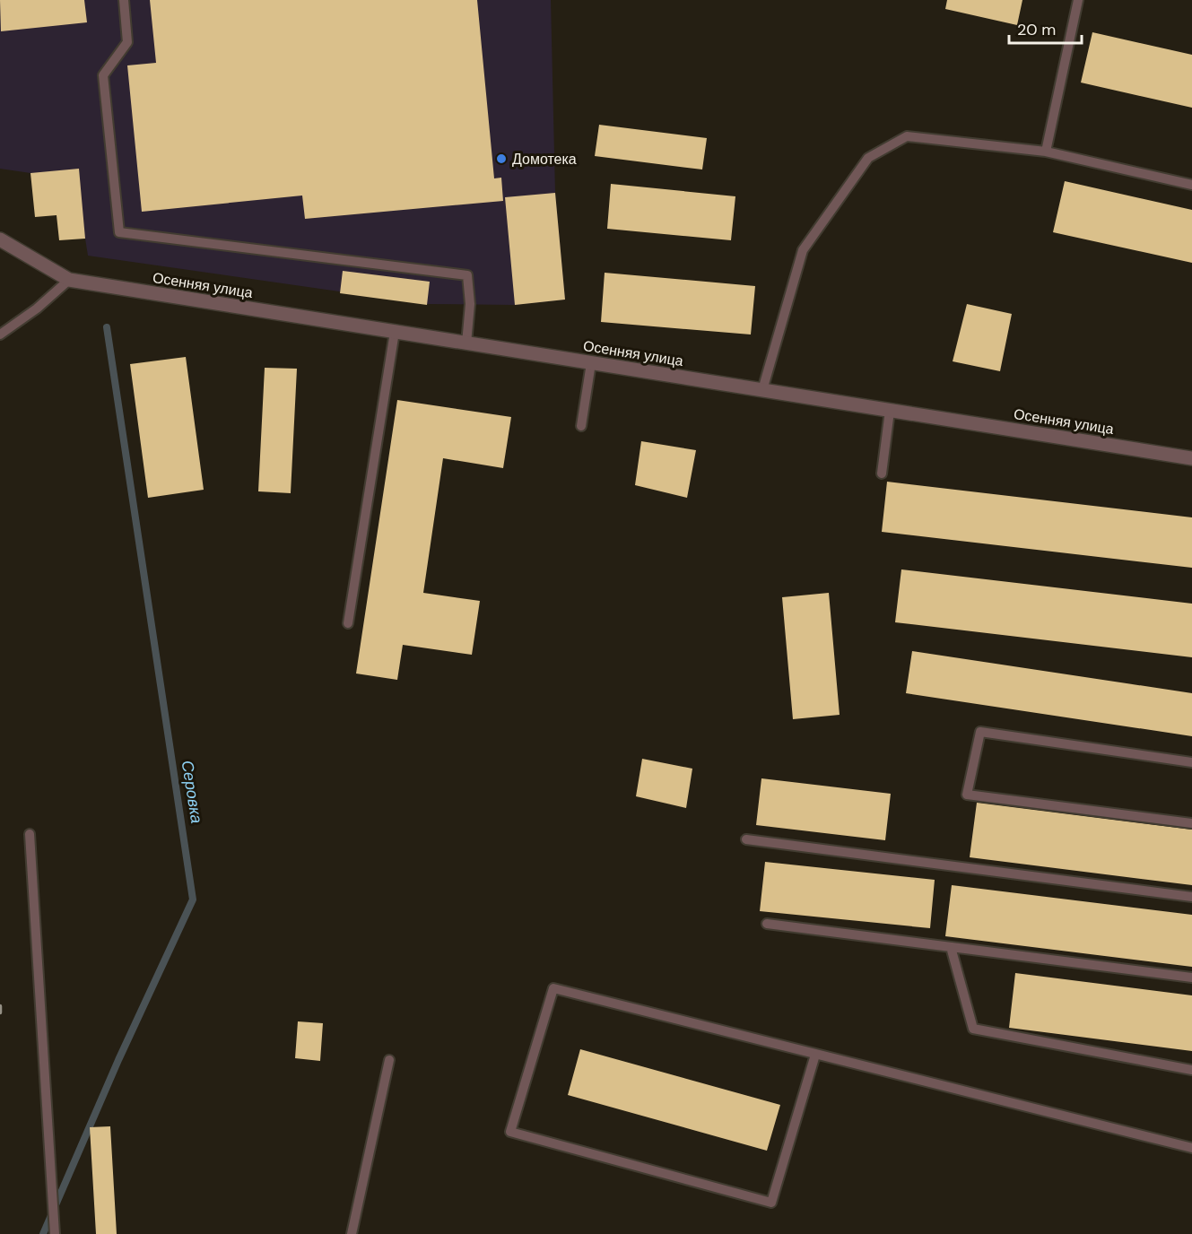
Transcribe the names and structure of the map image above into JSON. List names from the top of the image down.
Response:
{
  "streets": {
    "street": ["Осенняя улица"]
  },
  "water": ["Серовка"],
  "places": ["Домотека"],
  "scale_bar": "20 m"
}
